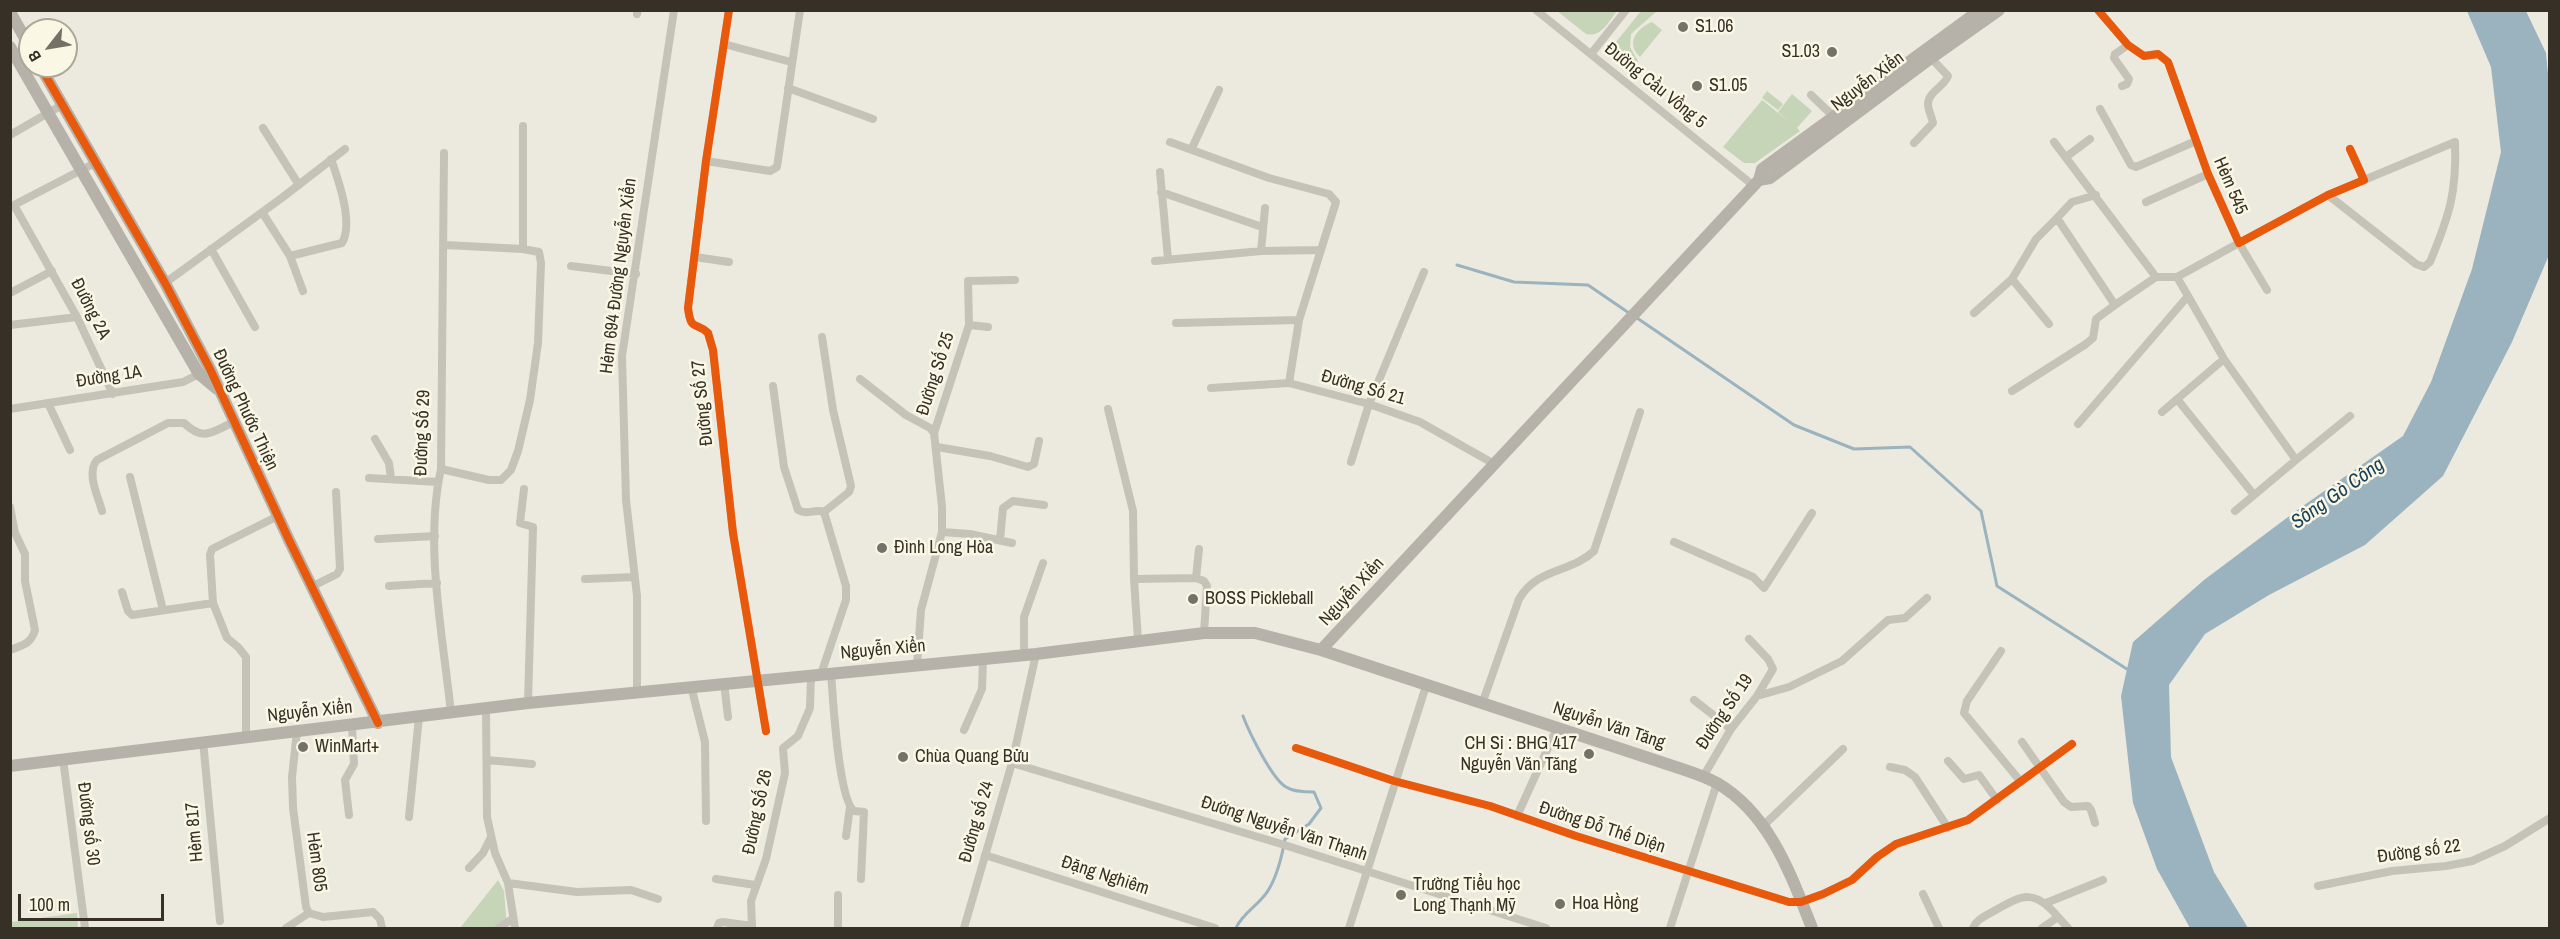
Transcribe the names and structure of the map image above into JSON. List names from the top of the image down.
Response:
{
  "streets": {
    "main road": ["Nguyễn Xiển", "Đường Phước Thiện", "Nguyễn Văn Tăng"],
    "street": [
      "Đường Cầu Vồng 5",
      "Hẻm 545",
      "Hẻm 694 Đường Nguyễn Xiển",
      "Đường 2A",
      "Đường Số 25",
      "Đường 1A",
      "Đường Số 21",
      "Đường Số 27",
      "Đường Số 29",
      "Đường Số 19",
      "Đường Số 26",
      "Đường số 24",
      "Đường số 30",
      "Đường Đỗ Thế Diện",
      "Đường Nguyễn Văn Thạnh",
      "Hẻm 817",
      "Đường số 22",
      "Hẻm 805",
      "Đặng Nghiêm"
    ]
  },
  "crossings": [
    ["Nguyễn Xiển", "Đường Cầu Vồng 5"],
    ["Nguyễn Xiển", "Hẻm 694 Đường Nguyễn Xiển"],
    ["Nguyễn Xiển", "Đường Số 25"],
    ["Nguyễn Xiển", "Đường Số 21"],
    ["Nguyễn Xiển", "Đường Số 27"],
    ["Nguyễn Xiển", "Đường Phước Thiện"],
    ["Nguyễn Xiển", "Đường Số 29"],
    ["Nguyễn Xiển", "Nguyễn Văn Tăng"],
    ["Nguyễn Xiển", "Đường Số 26"],
    ["Nguyễn Xiển", "Đường số 24"],
    ["Nguyễn Xiển", "Đường số 30"],
    ["Nguyễn Xiển", "Hẻm 817"],
    ["Nguyễn Xiển", "Hẻm 805"],
    ["Đường 2A", "Đường 1A"],
    ["Đường 1A", "Đường Phước Thiện"],
    ["Đường Số 19", "Nguyễn Văn Tăng"],
    ["Nguyễn Văn Tăng", "Đường Đỗ Thế Diện"],
    ["Đường số 24", "Đường Nguyễn Văn Thạnh"],
    ["Đường số 24", "Đặng Nghiêm"]
  ],
  "water": ["Sông Gò Công"],
  "places": [
    "S1.06",
    "S1.03",
    "S1.05",
    "Đình Long Hòa",
    "BOSS Pickleball",
    "WinMart+",
    "CH Sỉ : BHG 417 Nguyễn Văn Tăng",
    "Chùa Quang Bửu",
    "Trường Tiểu học Long Thạnh Mỹ",
    "Hoa Hồng"
  ],
  "scale_bar": "100 m",
  "north": "bottom left"
}
